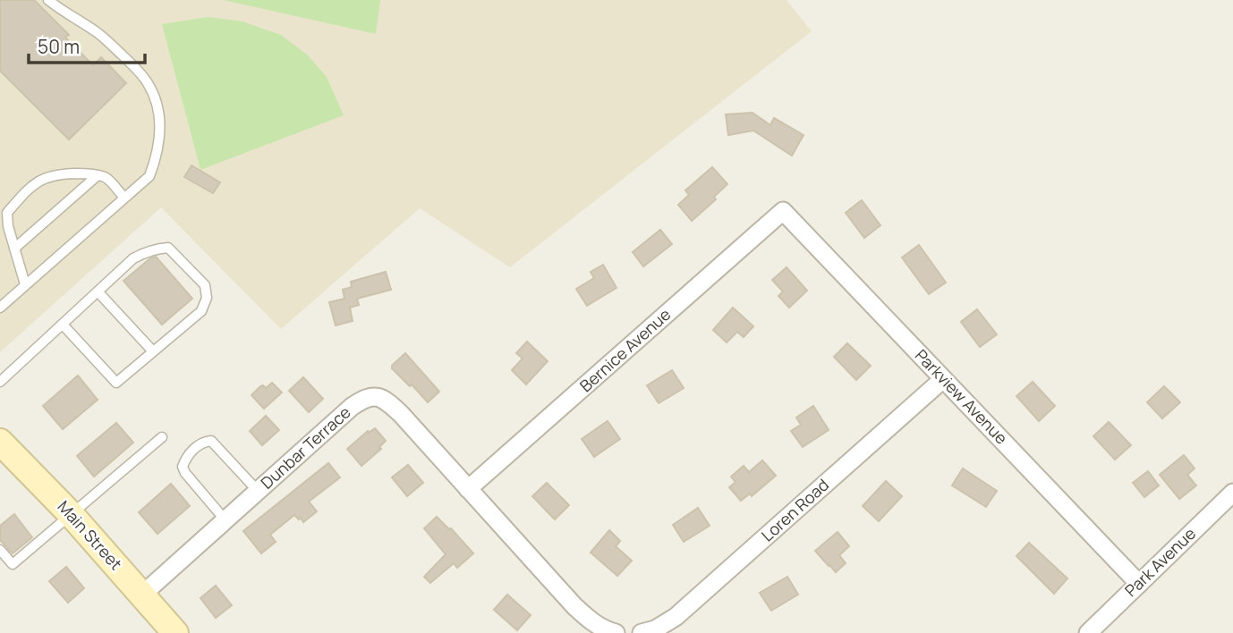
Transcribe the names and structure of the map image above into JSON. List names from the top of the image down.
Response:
{
  "streets": {
    "main road": ["Main Street"],
    "street": [
      "Bernice Avenue",
      "Parkview Avenue",
      "Dunbar Terrace",
      "Loren Road",
      "Park Avenue"
    ]
  },
  "crossings": [
    ["Bernice Avenue", "Parkview Avenue"],
    ["Bernice Avenue", "Dunbar Terrace"],
    ["Parkview Avenue", "Loren Road"],
    ["Parkview Avenue", "Park Avenue"],
    ["Dunbar Terrace", "Main Street"]
  ],
  "scale_bar": "50 m"
}
